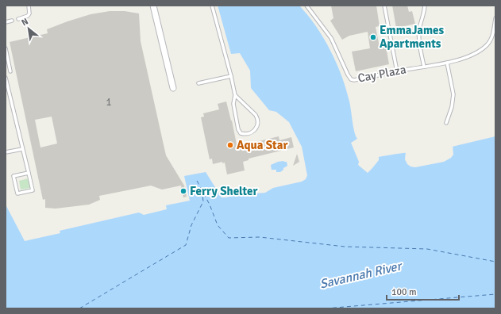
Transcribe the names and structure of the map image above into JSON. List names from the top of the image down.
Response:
{
  "streets": {
    "lane": ["Cay Plaza"]
  },
  "water": ["Savannah River"],
  "places": ["EmmaJames Apartments", "Aqua Star", "Ferry Shelter"],
  "house_numbers": ["1"],
  "scale_bar": "100 m",
  "north": "top left"
}
